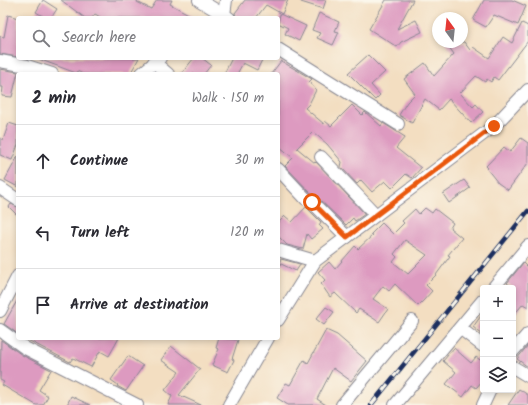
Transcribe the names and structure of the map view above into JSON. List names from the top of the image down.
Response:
{
  "north": "top",
  "page": {
    "search": "Search here",
    "heading": ["2 min", "Walk · 150 m"],
    "list": [
      ["Continue", "30 m"],
      ["Turn left", "120 m"],
      "Arrive at destination"
    ],
    "map_buttons": ["+", "−"]
  }
}
